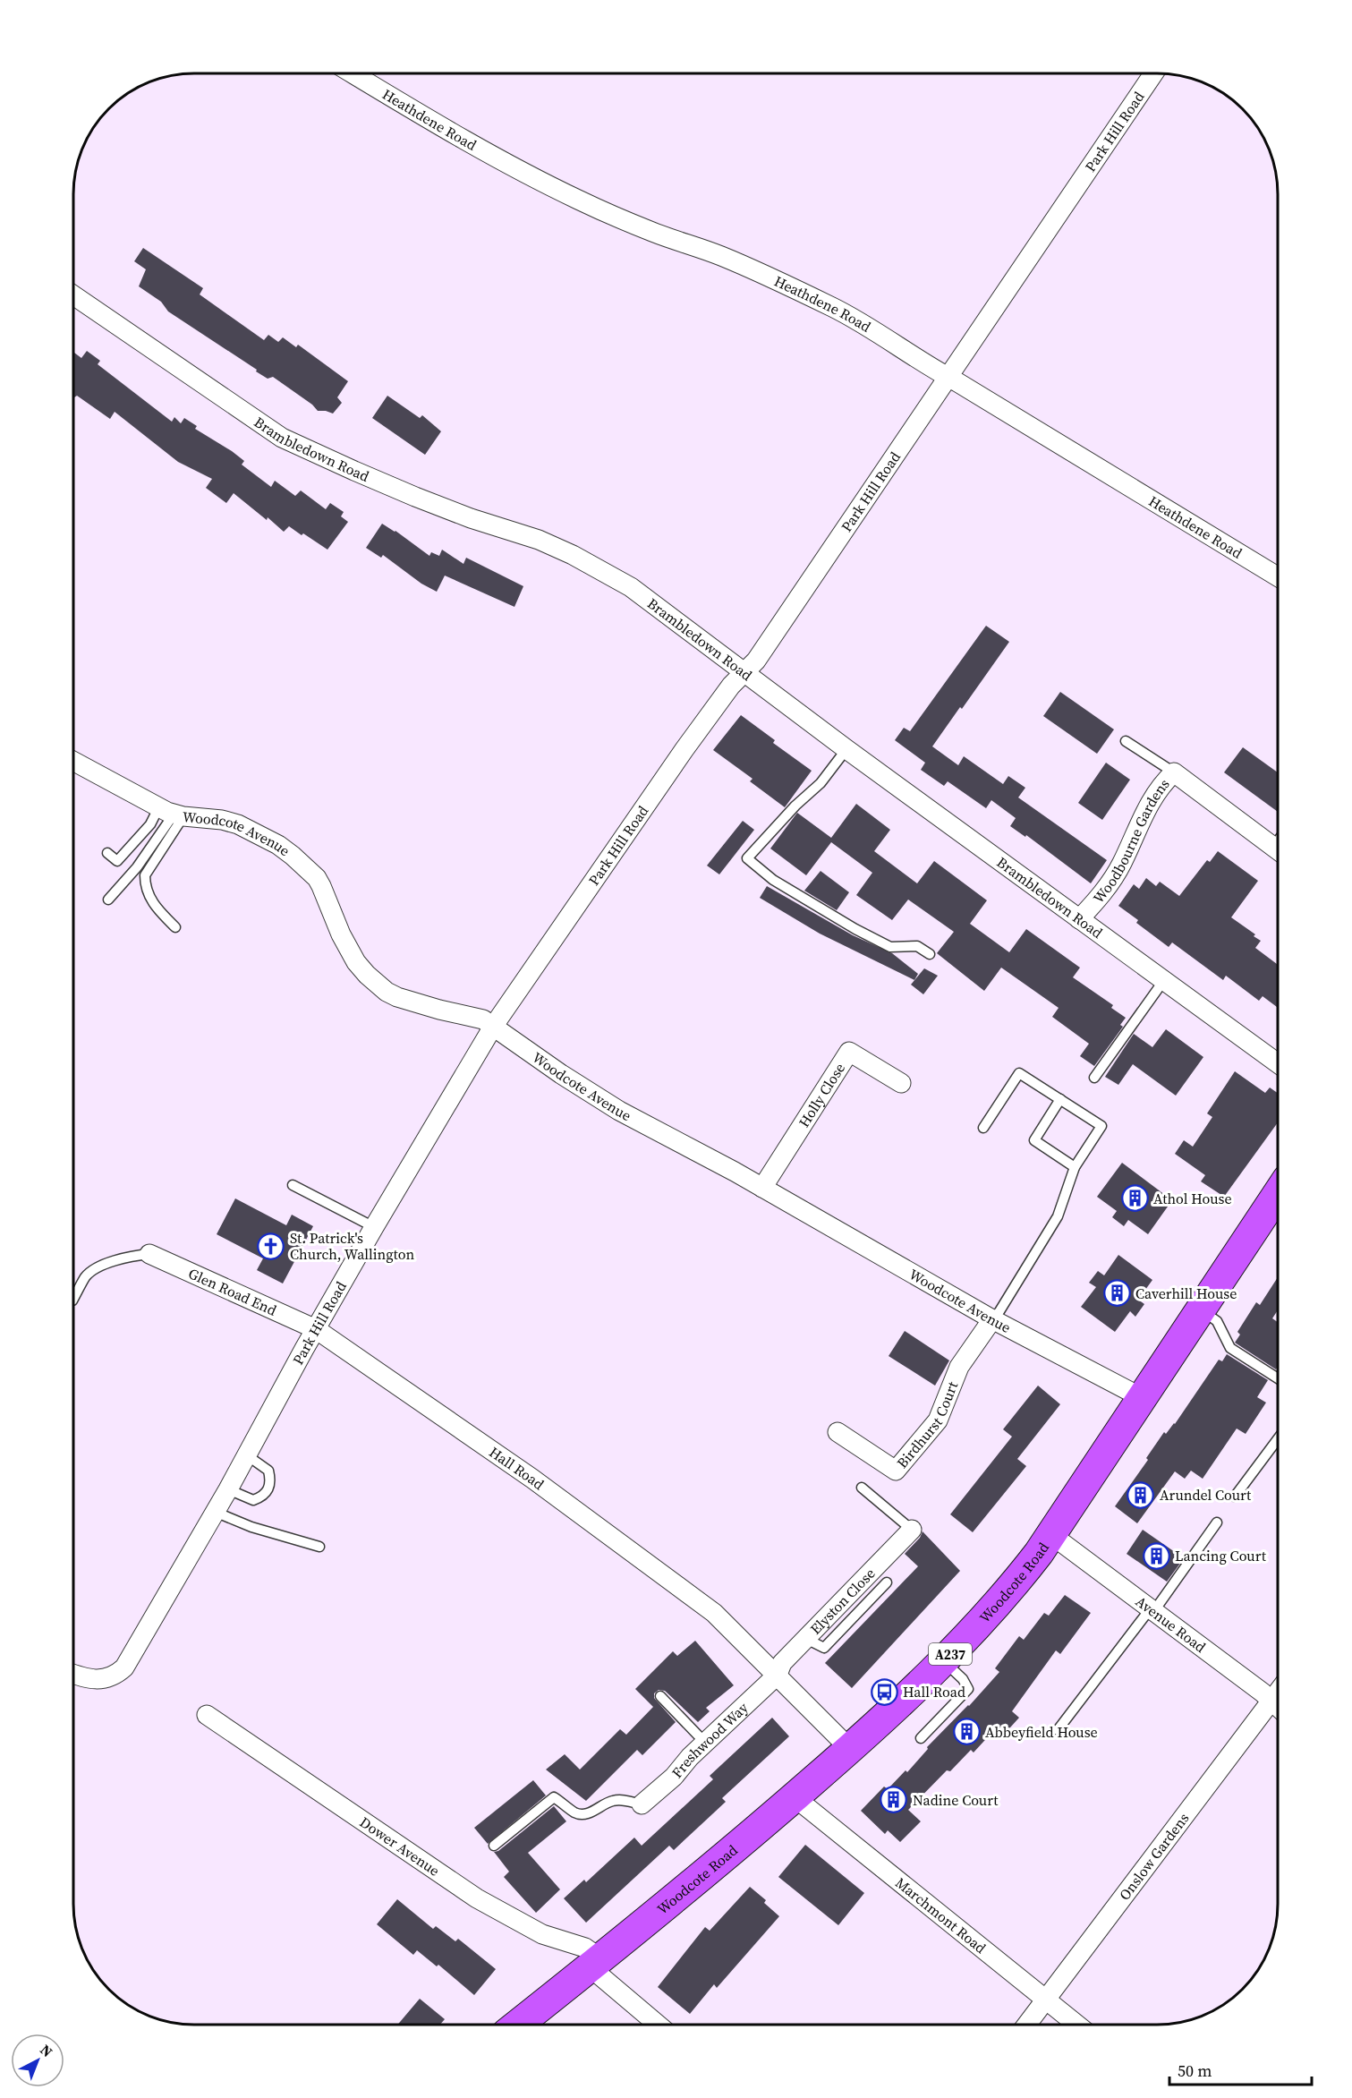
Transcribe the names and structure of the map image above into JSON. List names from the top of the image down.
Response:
{
  "streets": {
    "main road": ["Woodcote Road", "A237"],
    "street": [
      "Heathdene Road",
      "Park Hill Road",
      "Brambledown Road",
      "Woodcote Avenue",
      "Woodbourne Gardens",
      "Holly Close",
      "Glen Road End",
      "Birdhurst Court",
      "Hall Road",
      "Elyston Close",
      "Avenue Road",
      "Freshwood Way",
      "Dower Avenue",
      "Onslow Gardens",
      "Marchmont Road"
    ]
  },
  "crossings": [
    ["Heathdene Road", "Park Hill Road"],
    ["Park Hill Road", "Brambledown Road"],
    ["Park Hill Road", "Woodcote Avenue"],
    ["Park Hill Road", "Glen Road End"],
    ["Park Hill Road", "Hall Road"],
    ["Brambledown Road", "Woodbourne Gardens"],
    ["Woodcote Avenue", "Holly Close"],
    ["Woodcote Avenue", "Birdhurst Court"],
    ["Woodcote Avenue", "Woodcote Road"],
    ["Glen Road End", "Hall Road"],
    ["Hall Road", "Woodcote Road"],
    ["Hall Road", "Elyston Close"],
    ["Hall Road", "Freshwood Way"],
    ["Woodcote Road", "Avenue Road"],
    ["Woodcote Road", "Dower Avenue"],
    ["Woodcote Road", "Marchmont Road"],
    ["Elyston Close", "Freshwood Way"],
    ["Avenue Road", "Onslow Gardens"],
    ["Onslow Gardens", "Marchmont Road"]
  ],
  "places": {
    "building": [
      "Athol House",
      "Caverhill House",
      "Arundel Court",
      "Lancing Court",
      "Abbeyfield House",
      "Nadine Court"
    ],
    "church": ["St. Patrick's Church, Wallington"],
    "bus stop": ["Hall Road"]
  },
  "scale_bar": "50 m",
  "north": "top right"
}
